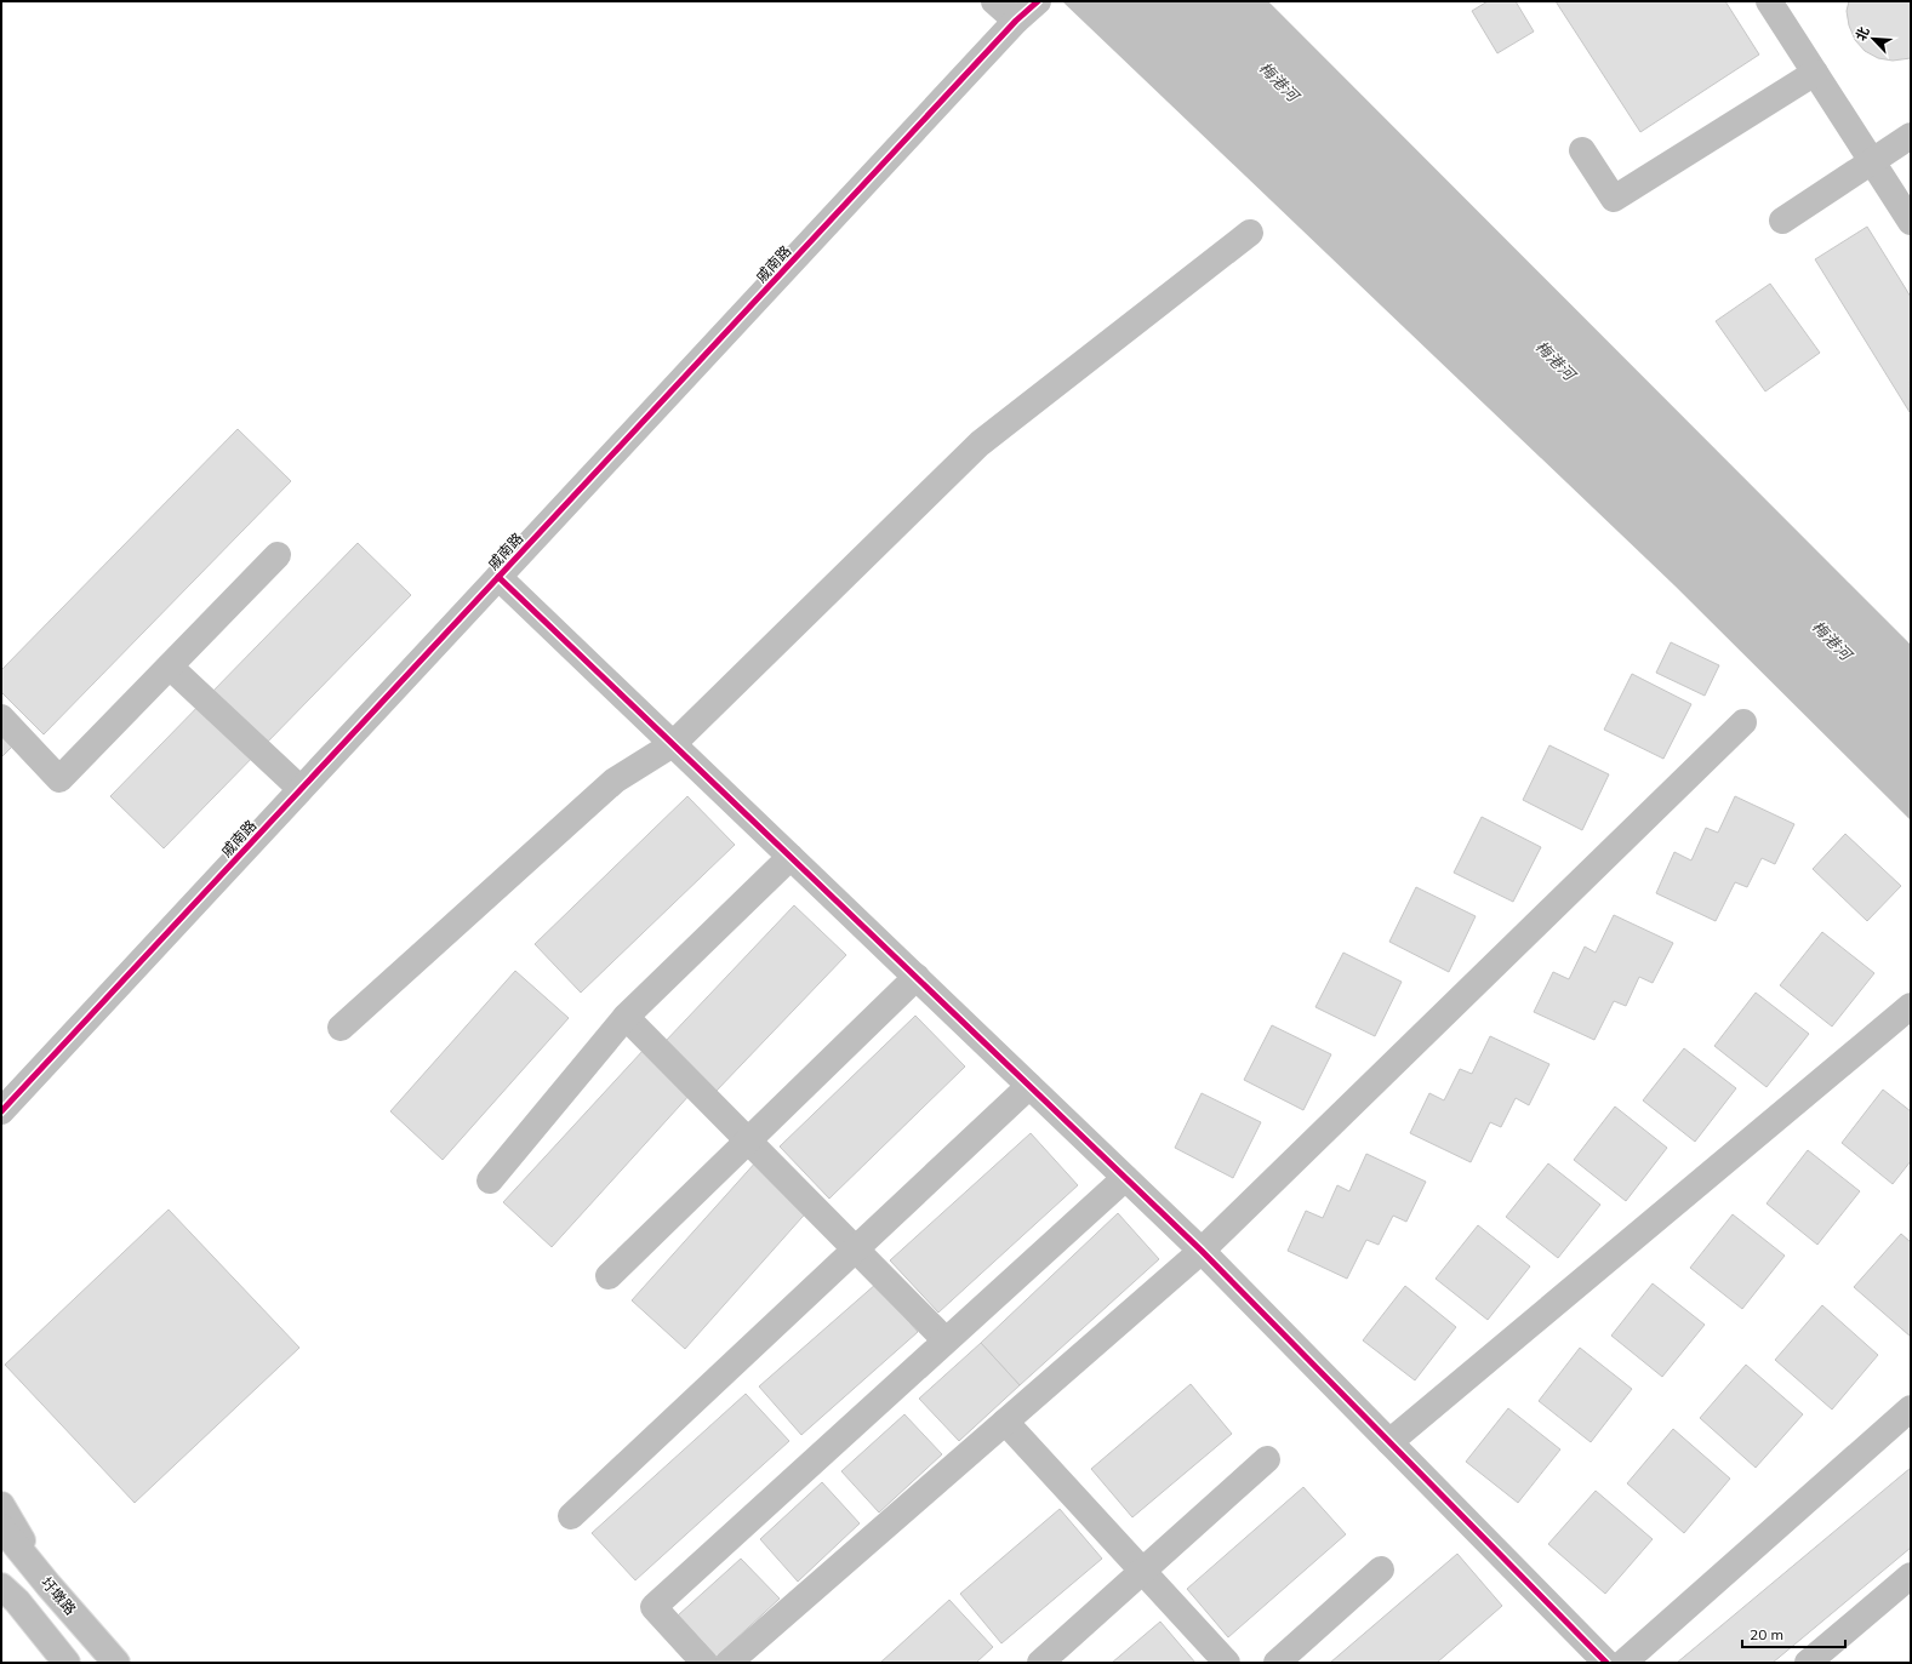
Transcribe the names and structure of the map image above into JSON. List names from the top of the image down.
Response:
{
  "streets": {
    "street": ["戚南路", "圩墩路"]
  },
  "water": ["梅港河"],
  "scale_bar": "20 m",
  "north": "top left"
}
